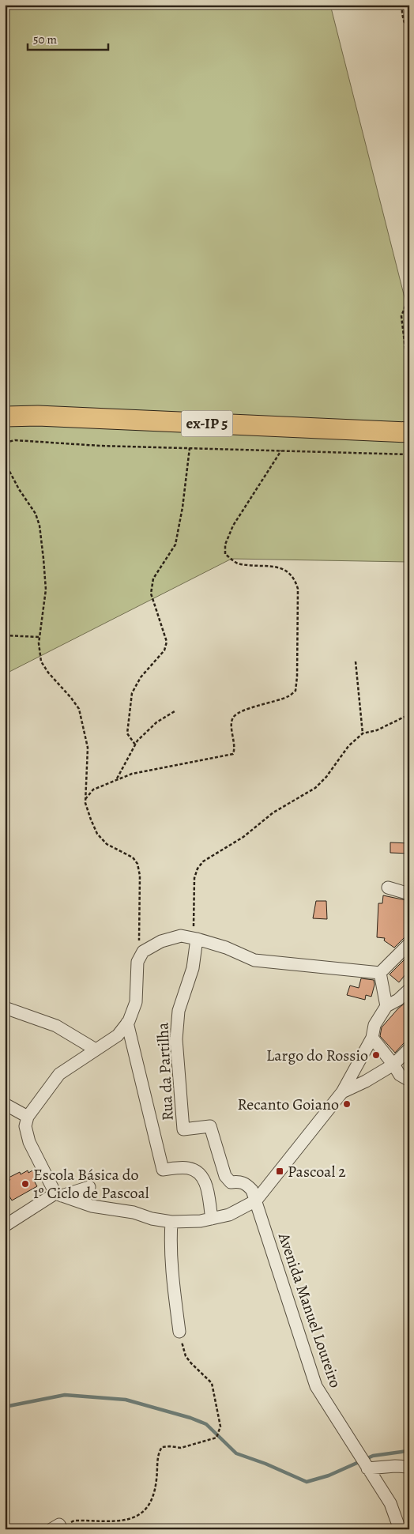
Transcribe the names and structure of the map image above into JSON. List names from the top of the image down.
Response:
{
  "streets": {
    "highway": ["ex-IP 5"],
    "street": ["Rua da Partilha", "Avenida Manuel Loureiro"]
  },
  "crossings": [
    ["Rua da Partilha", "Avenida Manuel Loureiro"]
  ],
  "places": {
    "other": ["Largo do Rossio", "Recanto Goiano", "Escola Básica do 1º Ciclo de Pascoal"],
    "transit": ["Pascoal 2"]
  },
  "scale_bar": "50 m"
}
